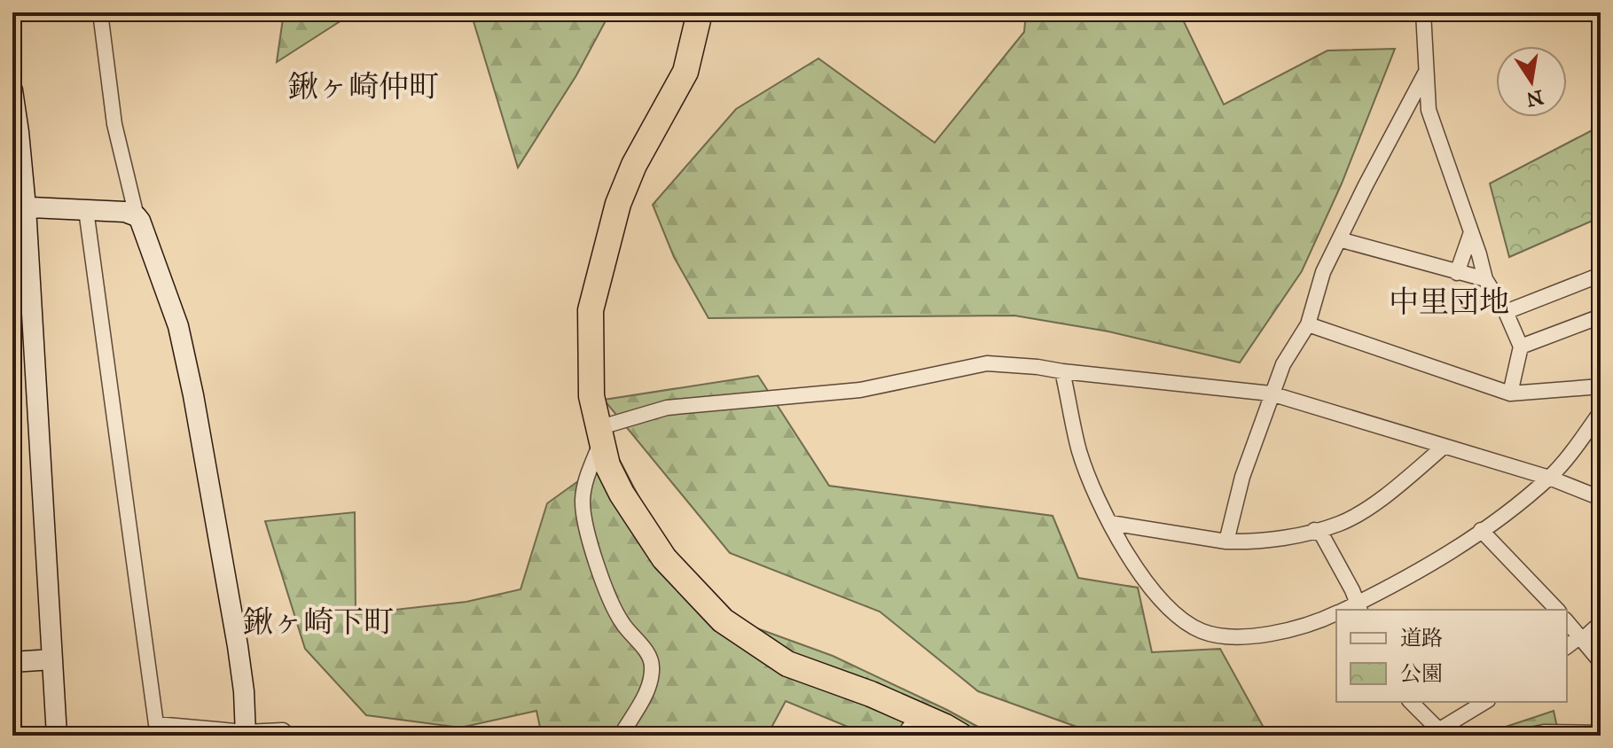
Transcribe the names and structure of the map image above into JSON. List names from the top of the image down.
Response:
{
  "districts": ["鍬ヶ崎仲町", "中里団地", "鍬ヶ崎下町"],
  "legend": ["道路", "公園"],
  "north": "bottom"
}
